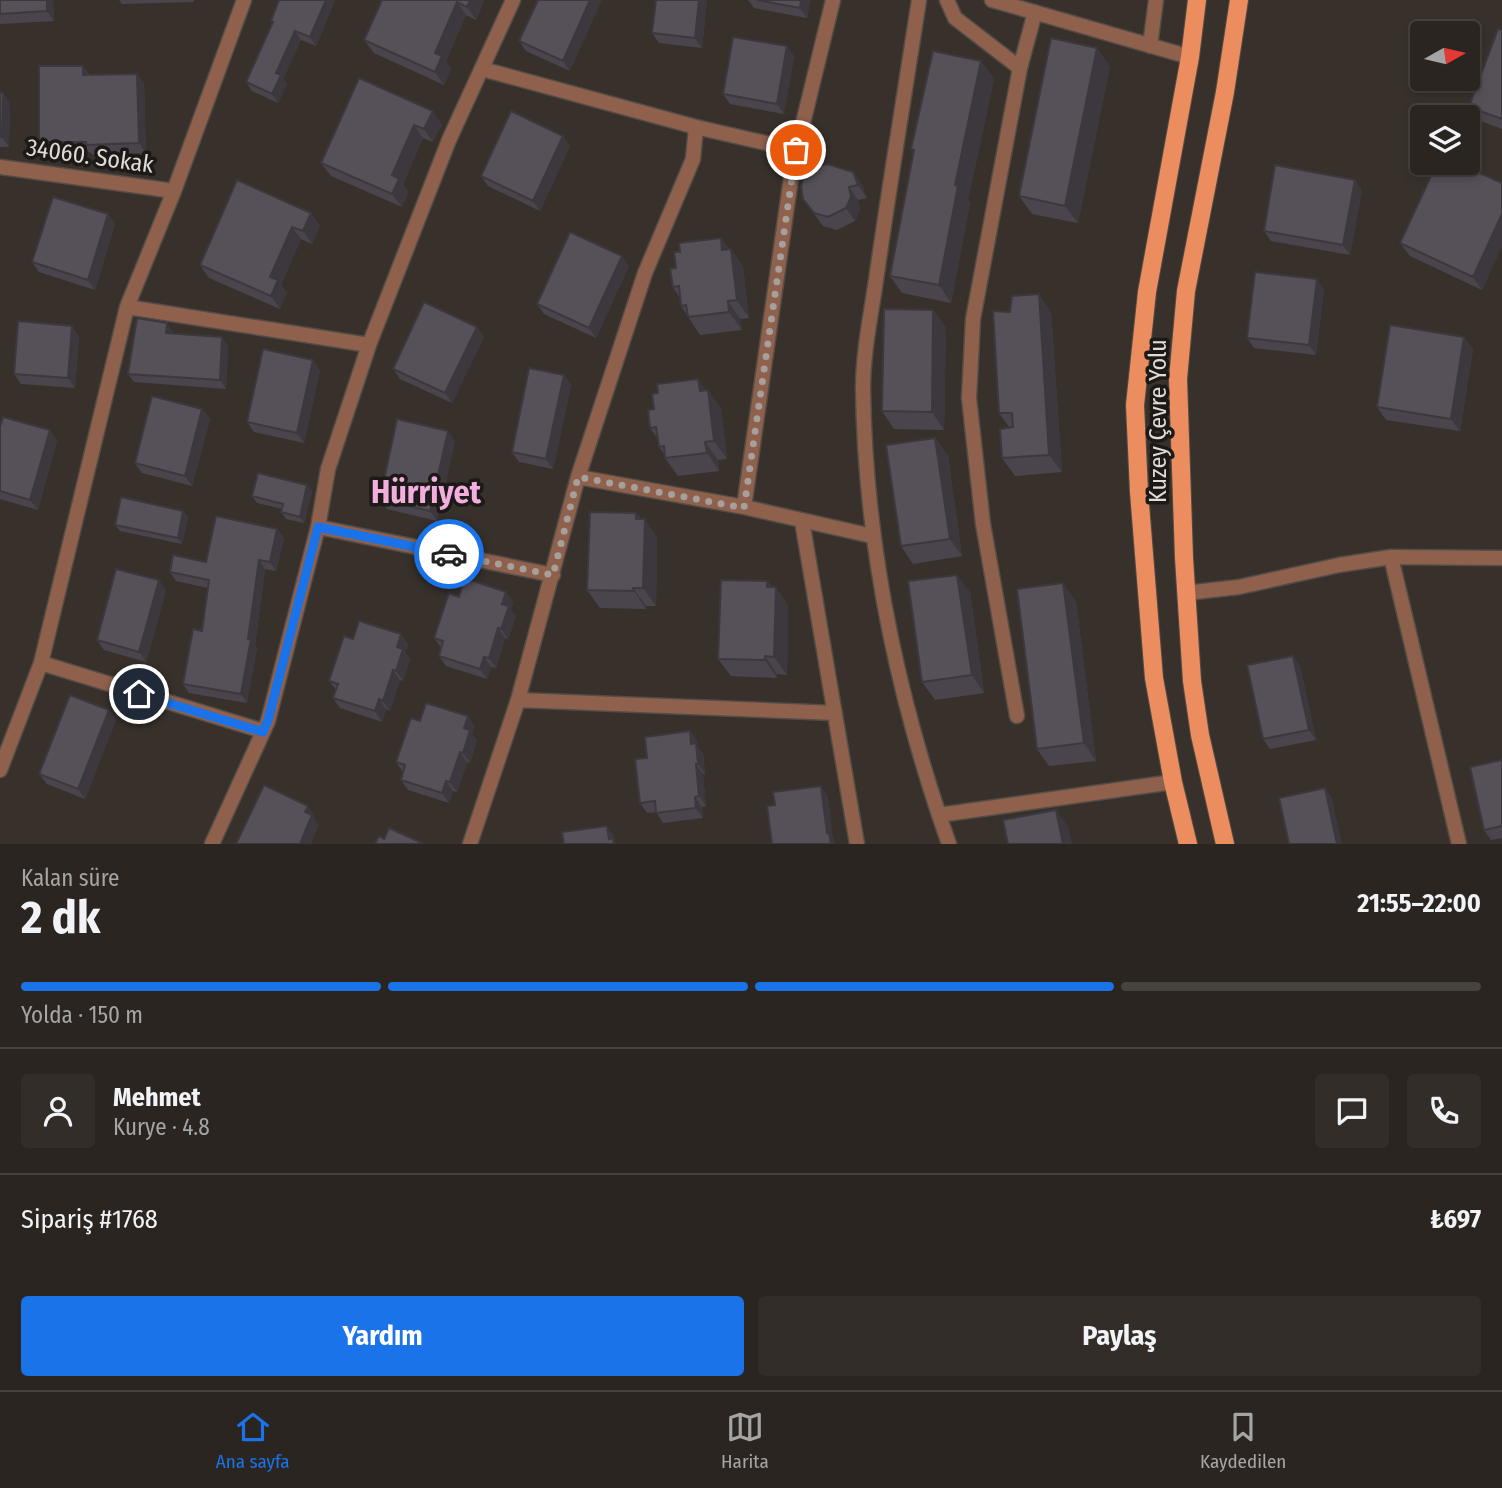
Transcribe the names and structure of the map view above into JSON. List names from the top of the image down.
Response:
{
  "streets": {
    "main road": ["Kuzey Çevre Yolu"],
    "street": ["34060. Sokak"]
  },
  "districts": ["Hürriyet"],
  "north": "right",
  "page": {
    "heading": ["2 dk", "Kalan süre", "21:55–22:00"],
    "panel": [
      "Mehmet",
      "Kurye · 4.8",
      "Sipariş #1768",
      "₺697"
    ],
    "bar": "Yolda · 150 m",
    "buttons": ["Yardım", "Paylaş"],
    "tabs": ["Ana sayfa", "Harita", "Kaydedilen"]
  }
}
